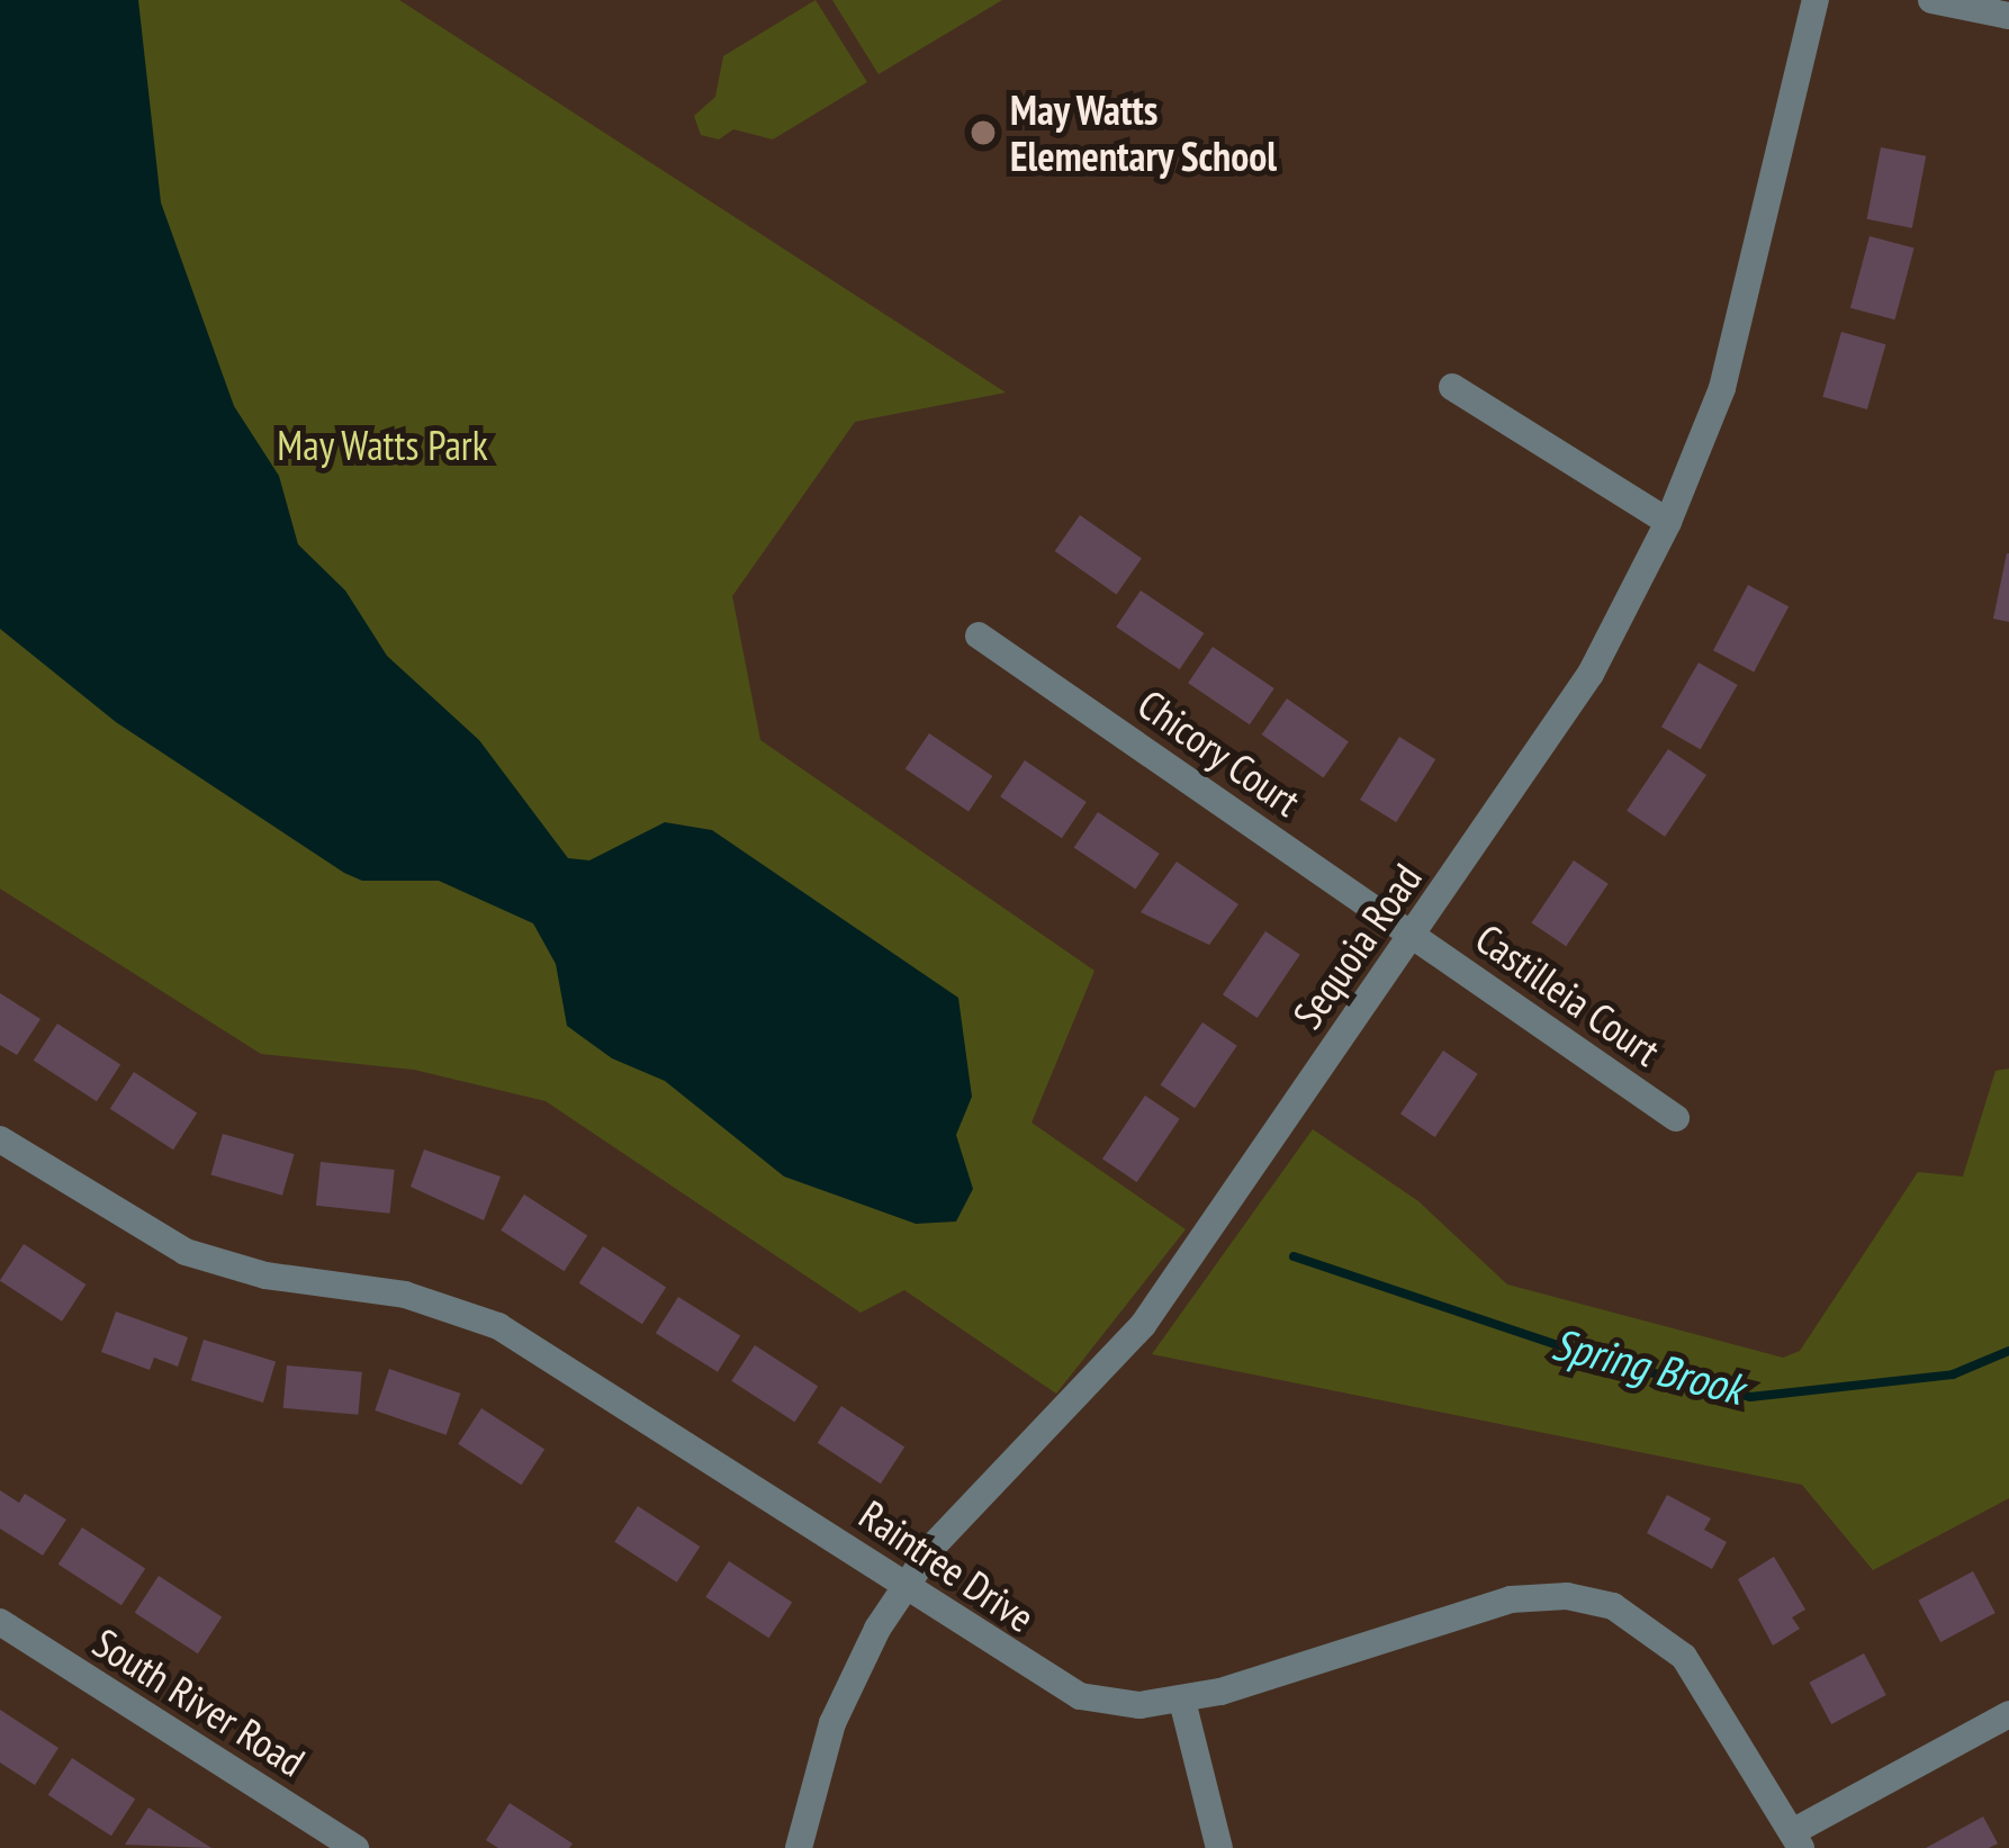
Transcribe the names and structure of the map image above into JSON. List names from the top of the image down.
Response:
{
  "streets": {
    "street": [
      "Chicory Court",
      "Sequoia Road",
      "Castilleia Court",
      "Raintree Drive",
      "South River Road"
    ]
  },
  "crossings": [
    ["Chicory Court", "Sequoia Road"],
    ["Chicory Court", "Castilleia Court"],
    ["Sequoia Road", "Castilleia Court"],
    ["Sequoia Road", "Raintree Drive"]
  ],
  "water": ["Spring Brook"],
  "parks": ["May Watts Park"],
  "places": ["May Watts Elementary School"]
}
